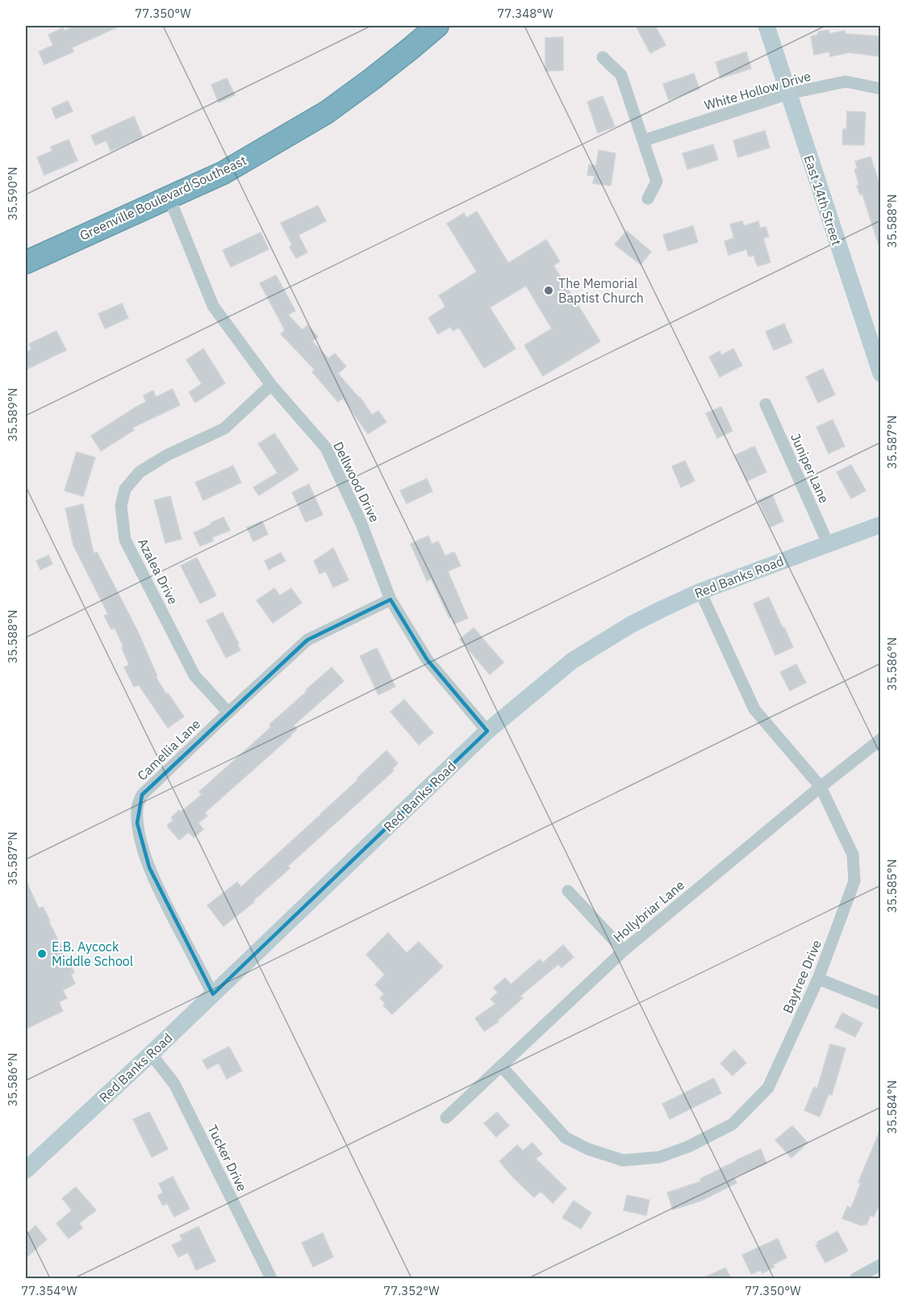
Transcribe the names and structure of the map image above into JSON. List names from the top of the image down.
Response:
{
  "streets": {
    "highway": ["Greenville Boulevard Southeast"],
    "street": [
      "White Hollow Drive",
      "East 14th Street",
      "Juniper Lane",
      "Dellwood Drive",
      "Azalea Drive",
      "Red Banks Road",
      "Camellia Lane",
      "Hollybriar Lane",
      "Baytree Drive",
      "Tucker Drive"
    ]
  },
  "crossings": [
    ["White Hollow Drive", "East 14th Street"],
    ["Greenville Boulevard Southeast", "Dellwood Drive"],
    ["Juniper Lane", "Red Banks Road"],
    ["Dellwood Drive", "Azalea Drive"],
    ["Dellwood Drive", "Red Banks Road"],
    ["Dellwood Drive", "Camellia Lane"],
    ["Azalea Drive", "Camellia Lane"],
    ["Red Banks Road", "Camellia Lane"],
    ["Red Banks Road", "Baytree Drive"],
    ["Red Banks Road", "Tucker Drive"],
    ["Hollybriar Lane", "Baytree Drive"]
  ],
  "places": ["The Memorial Baptist Church", "E.B. Aycock Middle School"],
  "coordinates": [
    "77.350°W",
    "77.348°W",
    "35.590°N",
    "35.588°N",
    "35.589°N",
    "35.587°N",
    "35.586°N",
    "35.585°N",
    "35.584°N",
    "77.354°W",
    "77.352°W"
  ]
}
